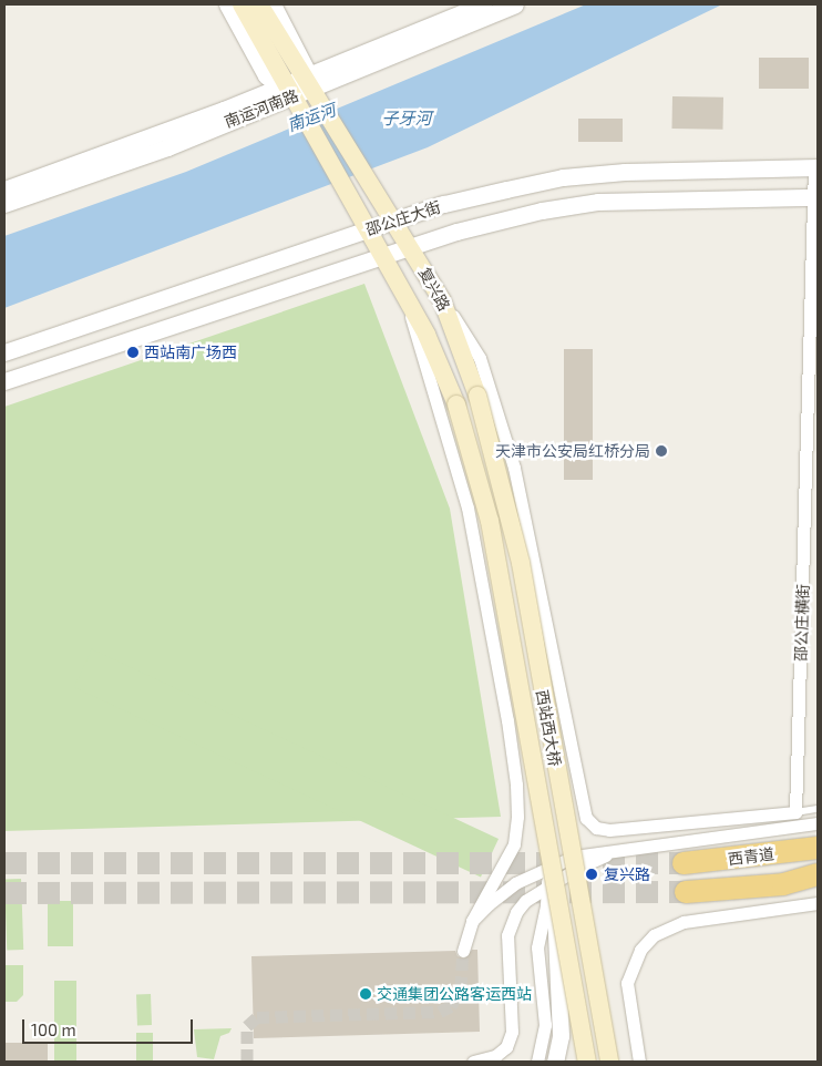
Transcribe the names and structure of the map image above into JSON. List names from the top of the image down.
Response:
{
  "streets": {
    "highway": ["西青道"],
    "main road": ["复兴路", "西站西大桥"],
    "street": ["南运河南路", "邵公庄大街", "邵公庄横街"]
  },
  "crossings": [
    ["南运河南路", "复兴路"],
    ["邵公庄大街", "复兴路"],
    ["邵公庄大街", "邵公庄横街"],
    ["复兴路", "西站西大桥"]
  ],
  "water": ["南运河", "子牙河"],
  "places": [
    "西站南广场西",
    "天津市公安局红桥分局",
    "复兴路",
    "交通集团公路客运西站"
  ],
  "scale_bar": "100 m"
}
